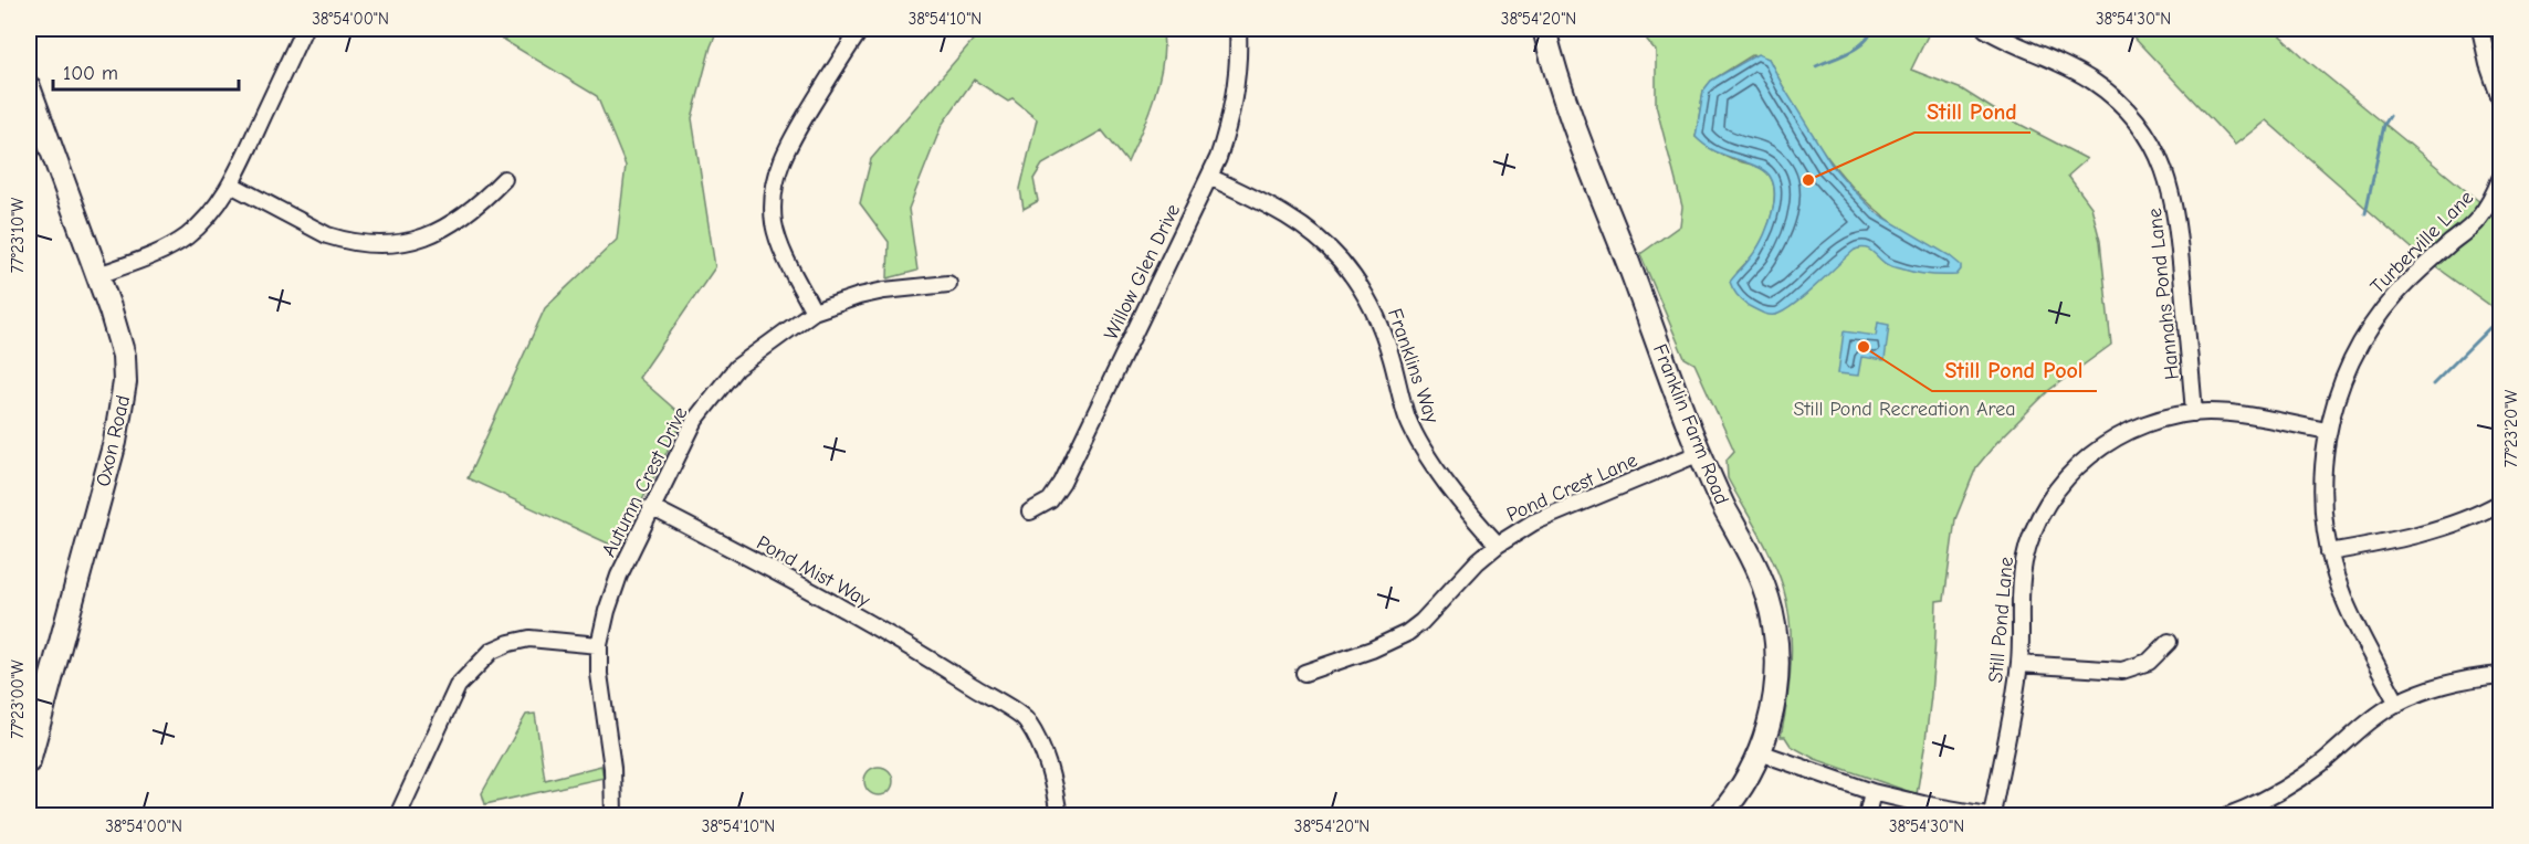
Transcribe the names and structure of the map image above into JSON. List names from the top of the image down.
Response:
{
  "streets": {
    "street": [
      "Turberville Lane",
      "Willow Glen Drive",
      "Hannahs Pond Lane",
      "Franklins Way",
      "Franklin Farm Road",
      "Oxon Road",
      "Autumn Crest Drive",
      "Pond Crest Lane",
      "Pond Mist Way",
      "Still Pond Lane"
    ]
  },
  "crossings": [
    ["Turberville Lane", "Still Pond Lane"],
    ["Willow Glen Drive", "Franklins Way"],
    ["Hannahs Pond Lane", "Still Pond Lane"],
    ["Franklins Way", "Pond Crest Lane"],
    ["Franklin Farm Road", "Pond Crest Lane"],
    ["Autumn Crest Drive", "Pond Mist Way"]
  ],
  "parks": ["Still Pond Recreation Area"],
  "places": ["Still Pond", "Still Pond Pool"],
  "scale_bar": "100 m",
  "coordinates": [
    "38°54'00\"N",
    "38°54'10\"N",
    "38°54'20\"N",
    "38°54'30\"N",
    "77°23'10\"W",
    "77°23'20\"W",
    "77°23'00\"W"
  ]
}
